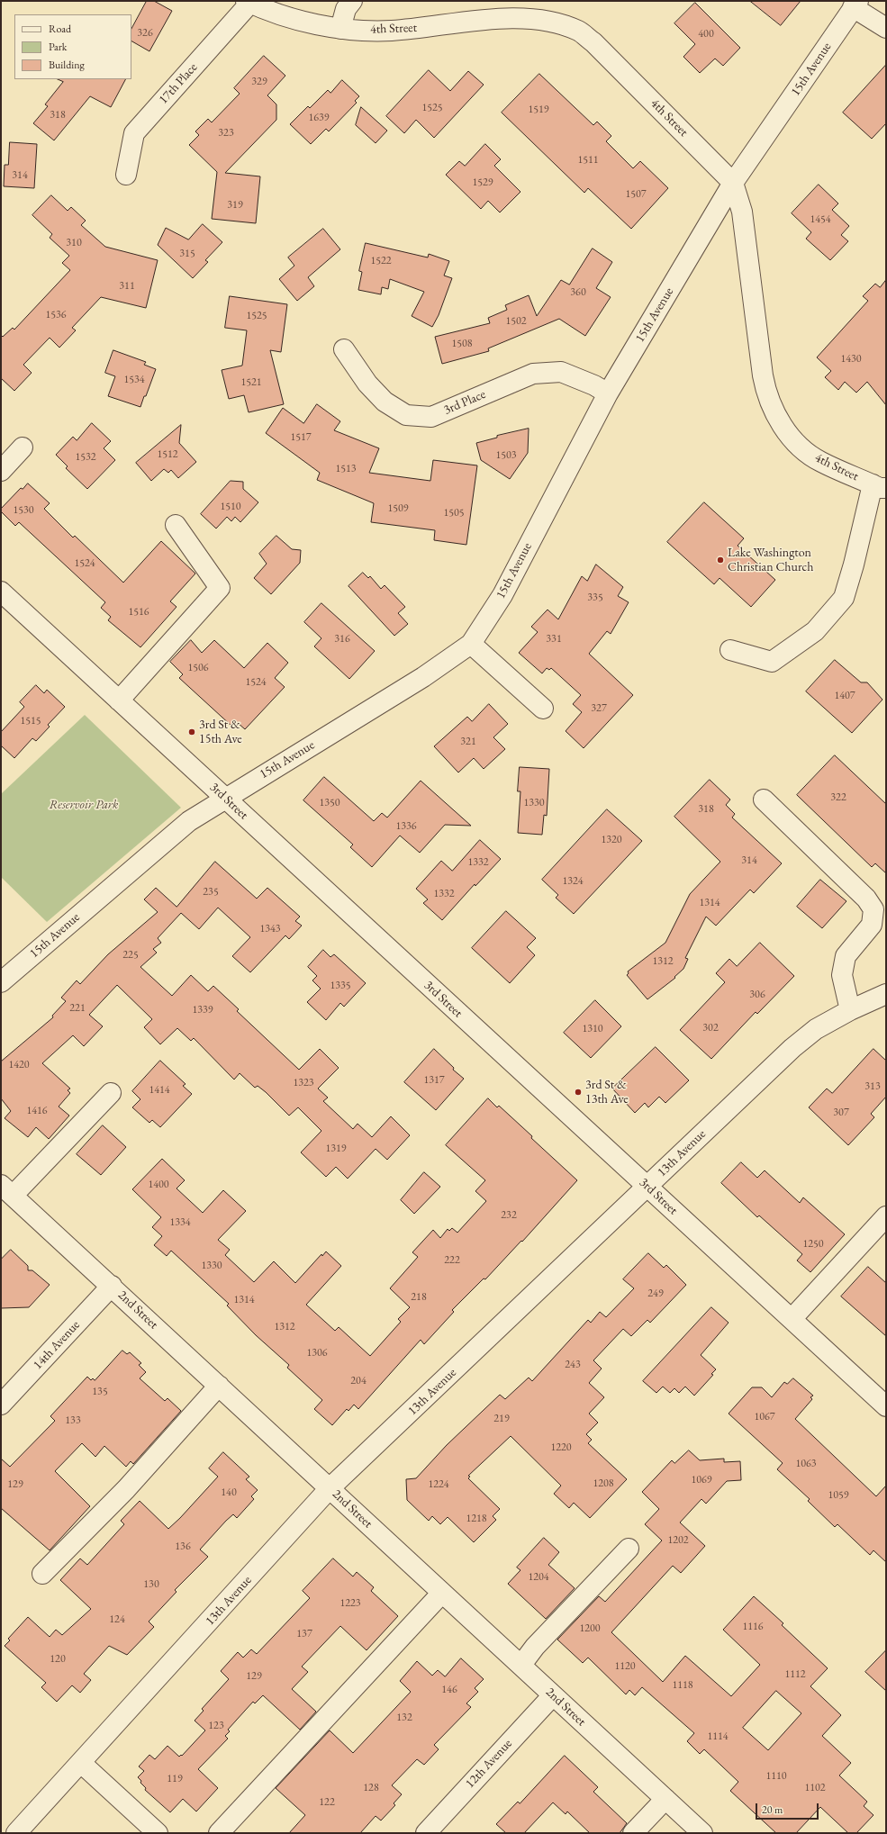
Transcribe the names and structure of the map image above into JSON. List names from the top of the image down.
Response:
{
  "streets": {
    "street": [
      "4th Street",
      "15th Avenue",
      "17th Place",
      "3rd Place",
      "3rd Street",
      "13th Avenue",
      "2nd Street",
      "14th Avenue",
      "12th Avenue"
    ]
  },
  "crossings": [
    ["4th Street", "15th Avenue"],
    ["4th Street", "17th Place"],
    ["15th Avenue", "3rd Place"],
    ["15th Avenue", "3rd Street"],
    ["3rd Street", "13th Avenue"],
    ["13th Avenue", "2nd Street"],
    ["2nd Street", "14th Avenue"],
    ["2nd Street", "12th Avenue"]
  ],
  "parks": ["Reservoir Park"],
  "places": ["Lake Washington Christian Church", "3rd St & 15th Ave", "3rd St & 13th Ave"],
  "house_numbers": [
    "326",
    "400",
    "329",
    "1525",
    "1519",
    "318",
    "1639",
    "323",
    "1511",
    "314",
    "1529",
    "1507",
    "319",
    "1454",
    "310",
    "315",
    "1522",
    "311",
    "360",
    "1536",
    "1525",
    "1502",
    "1508",
    "1430",
    "1534",
    "1521",
    "1517",
    "1512",
    "1503",
    "1532",
    "1513",
    "1510",
    "1509",
    "1530",
    "1505",
    "1524",
    "335",
    "1516",
    "316",
    "331",
    "1506",
    "1524",
    "1407",
    "327",
    "1515",
    "321",
    "322",
    "1350",
    "1330",
    "318",
    "1336",
    "1320",
    "314",
    "1332",
    "1324",
    "235",
    "1332",
    "1314",
    "1343",
    "225",
    "1312",
    "1335",
    "306",
    "221",
    "1339",
    "302",
    "1310",
    "1420",
    "1317",
    "1323",
    "313",
    "1414",
    "1416",
    "307",
    "1319",
    "1400",
    "232",
    "1334",
    "1250",
    "222",
    "1330",
    "249",
    "218",
    "1314",
    "1312",
    "1306",
    "243",
    "204",
    "135",
    "1067",
    "219",
    "133",
    "1220",
    "1063",
    "1069",
    "1208",
    "129",
    "1224",
    "140",
    "1059",
    "1218",
    "1202",
    "136",
    "1204",
    "130",
    "1223",
    "124",
    "1116",
    "1200",
    "137",
    "120",
    "1120",
    "1112",
    "129",
    "1118",
    "146",
    "132",
    "123",
    "1114",
    "1110",
    "119",
    "128",
    "1102",
    "122"
  ],
  "legend": ["Road", "Park", "Building"],
  "scale_bar": "20 m"
}
